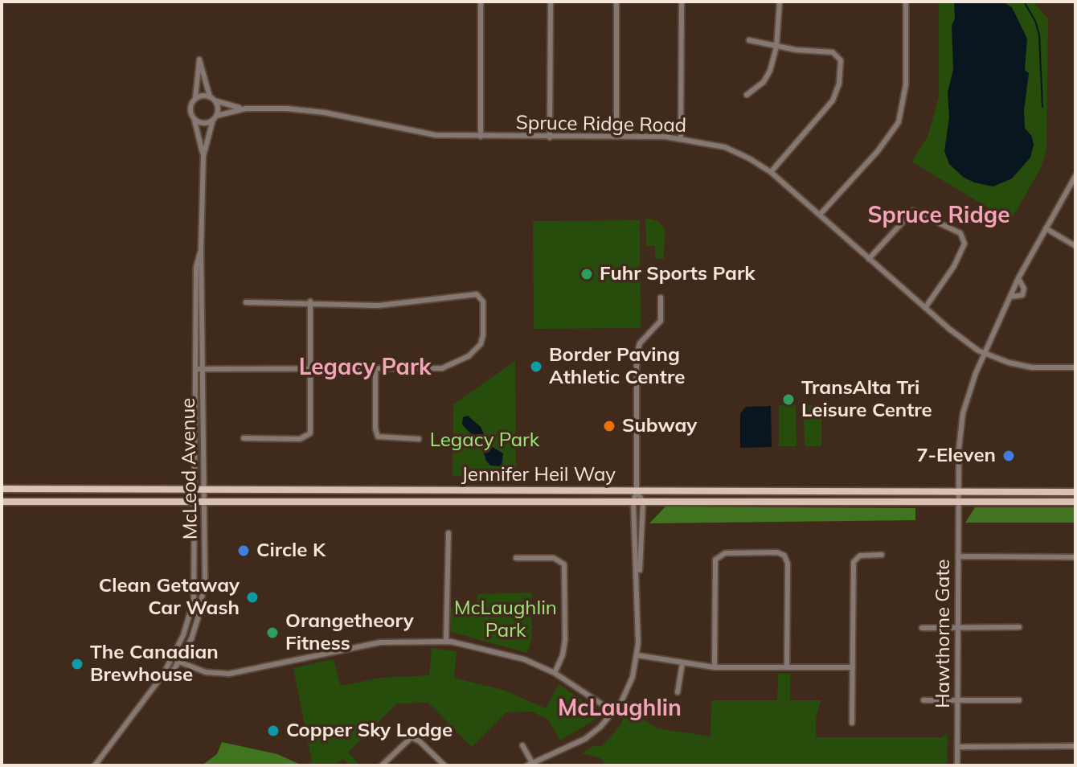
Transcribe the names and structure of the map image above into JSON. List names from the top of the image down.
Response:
{
  "streets": {
    "main road": ["Jennifer Heil Way"],
    "street": ["Spruce Ridge Road", "McLeod Avenue", "Hawthorne Gate"]
  },
  "crossings": [
    ["Spruce Ridge Road", "McLeod Avenue"],
    ["Spruce Ridge Road", "Hawthorne Gate"],
    ["McLeod Avenue", "Jennifer Heil Way"],
    ["Jennifer Heil Way", "Hawthorne Gate"]
  ],
  "districts": ["Spruce Ridge", "Legacy Park", "McLaughlin"],
  "parks": ["Legacy Park", "McLaughlin Park"],
  "places": [
    "Fuhr Sports Park",
    "Border Paving Athletic Centre",
    "TransAlta Tri Leisure Centre",
    "Subway",
    "7-Eleven",
    "Circle K",
    "Clean Getaway Car Wash",
    "Orangetheory Fitness",
    "The Canadian Brewhouse",
    "Copper Sky Lodge"
  ]
}
